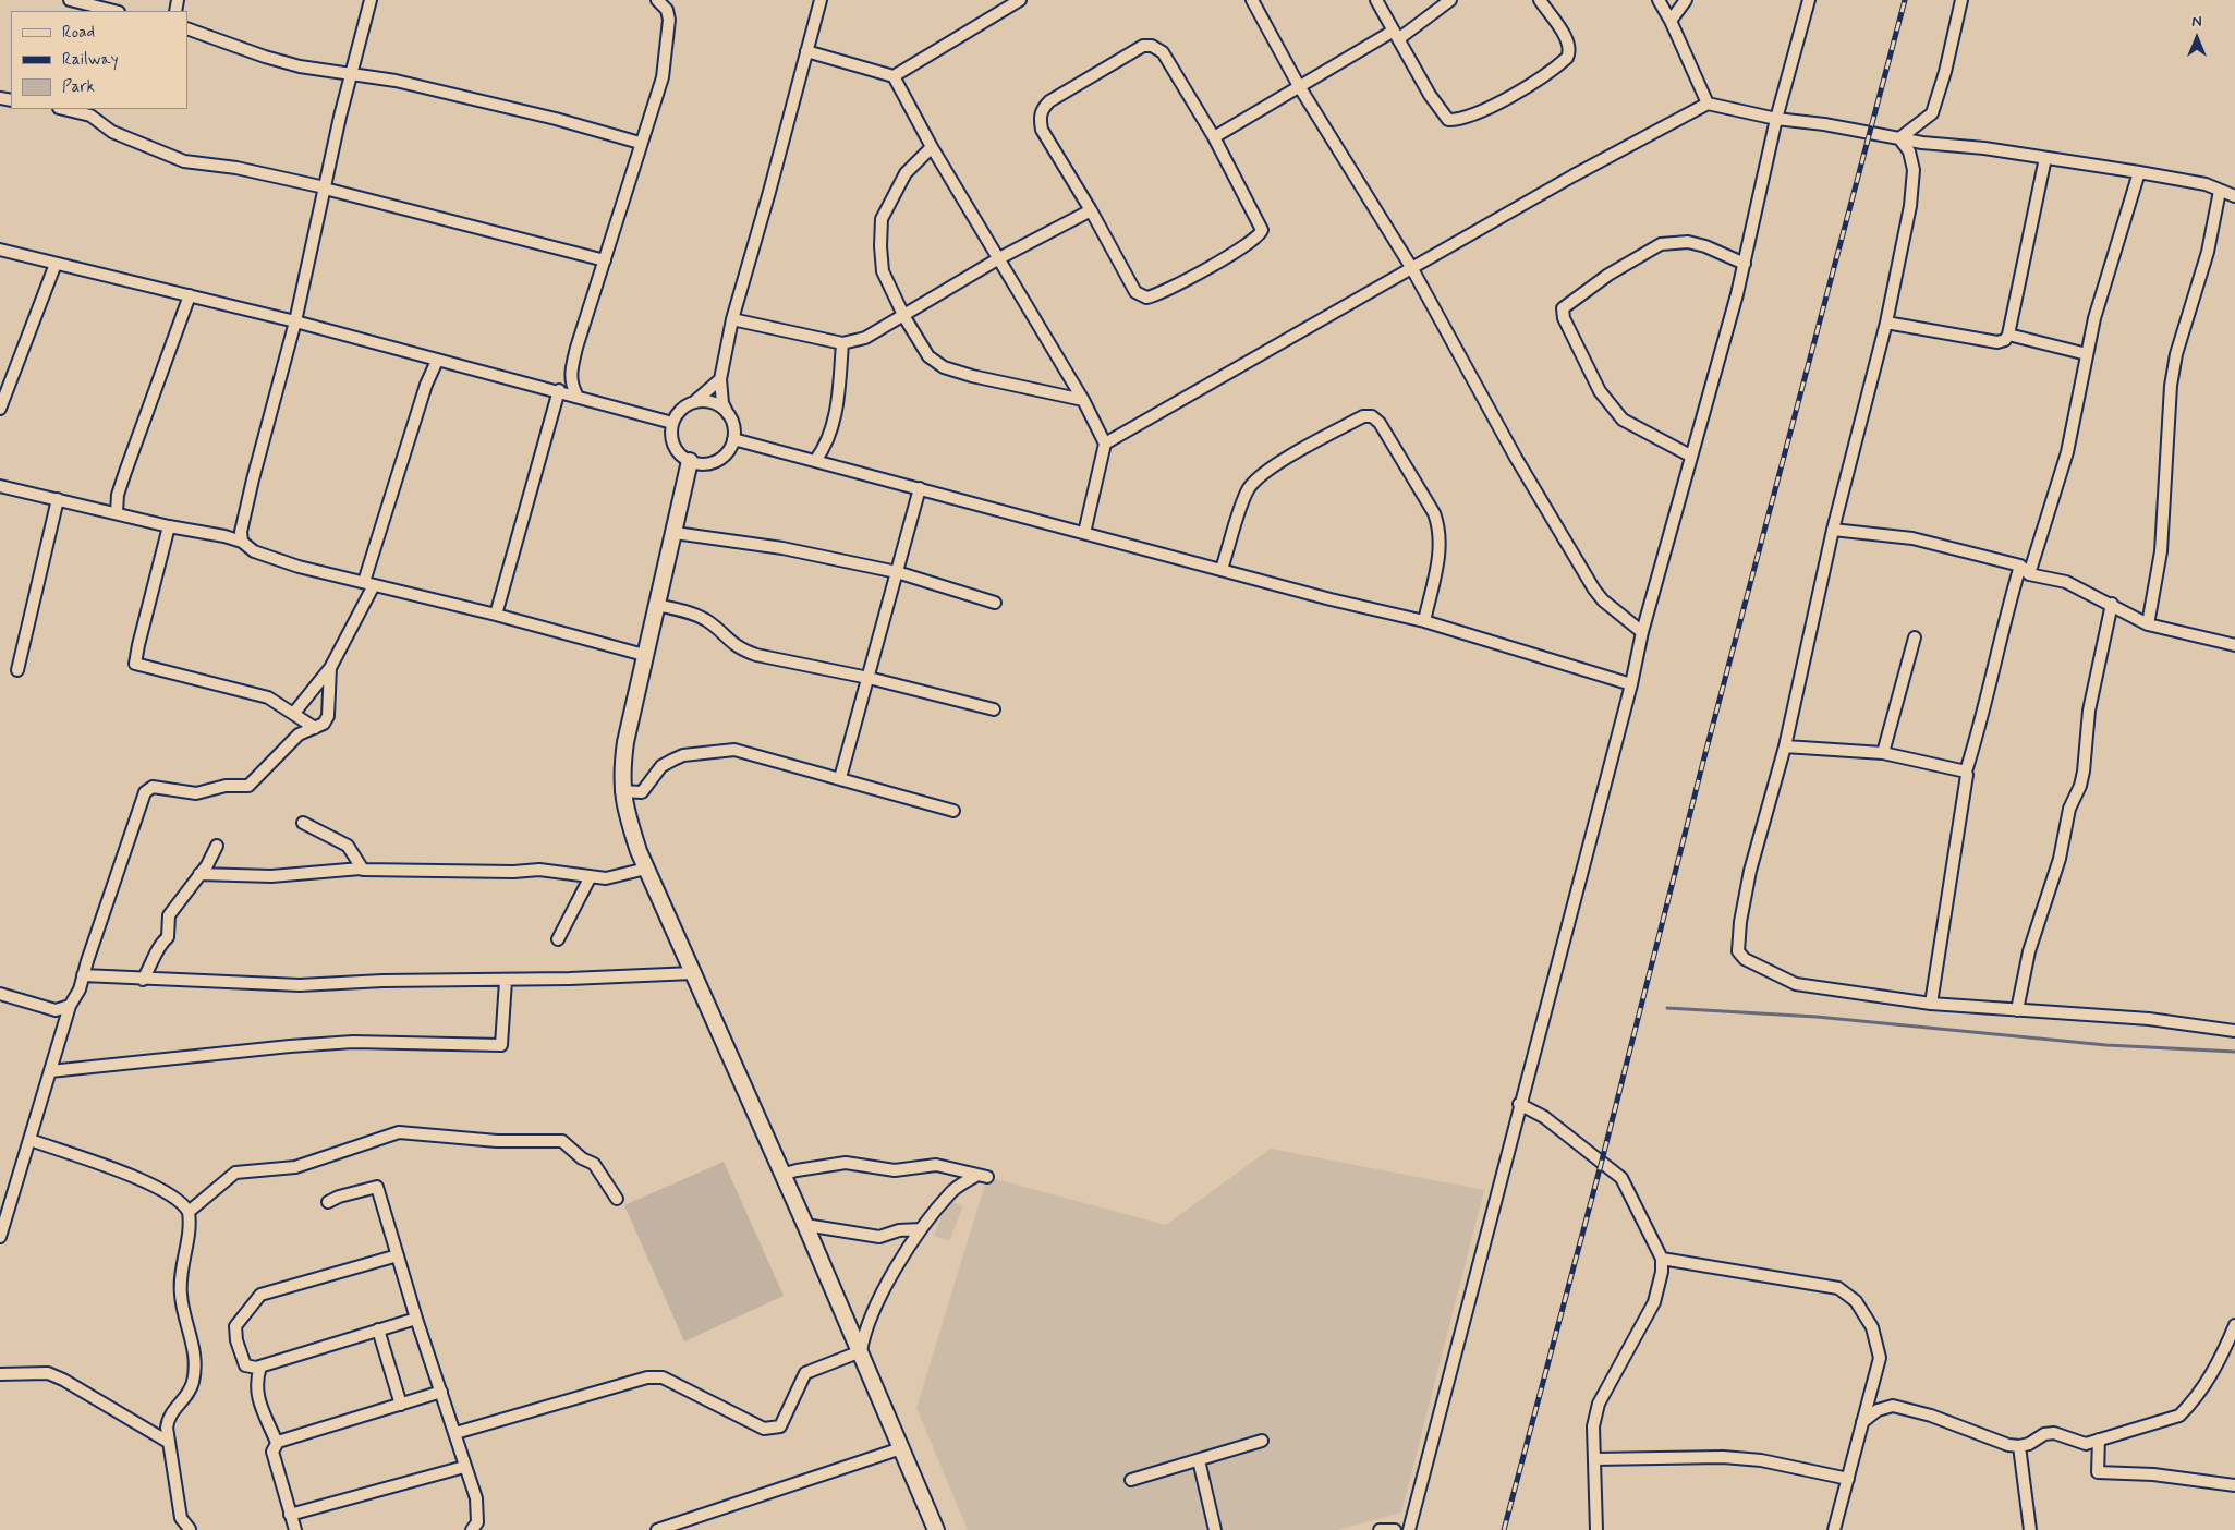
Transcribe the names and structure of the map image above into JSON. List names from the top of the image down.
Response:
{
  "legend": ["Road", "Railway", "Park"],
  "north": "top"
}
